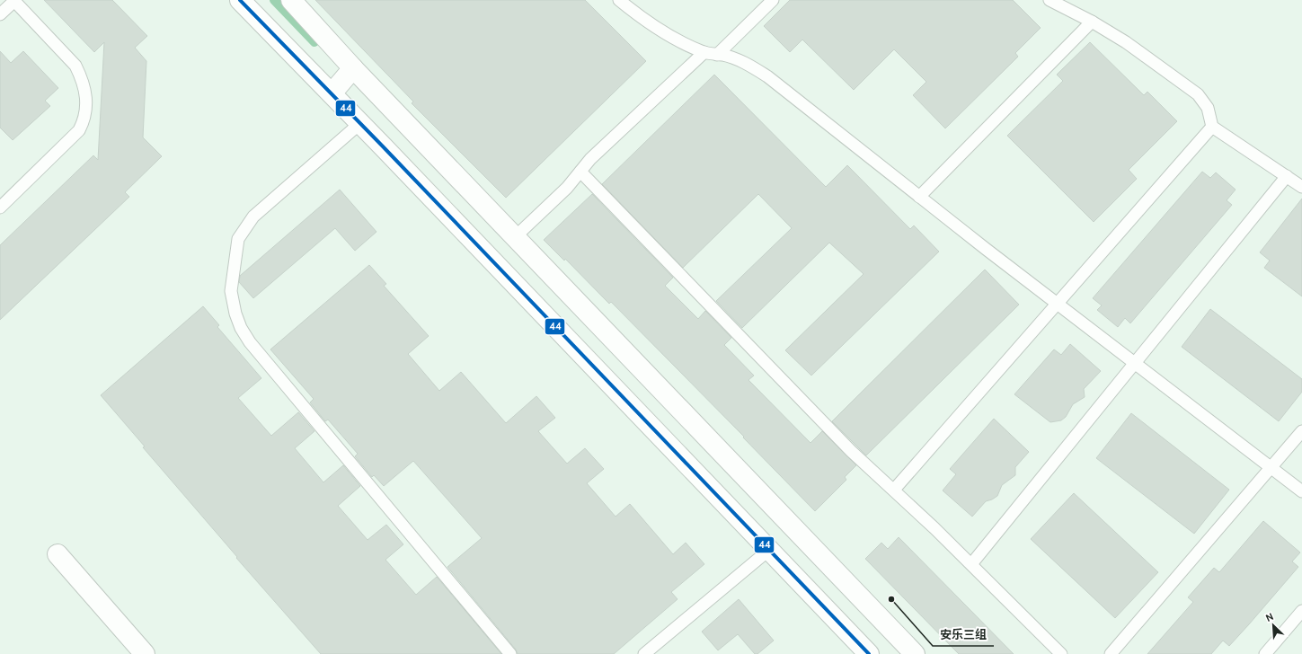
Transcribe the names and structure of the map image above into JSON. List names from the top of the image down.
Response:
{
  "places": ["安乐三组"],
  "lines": ["transit line 44"],
  "north": "top left"
}
